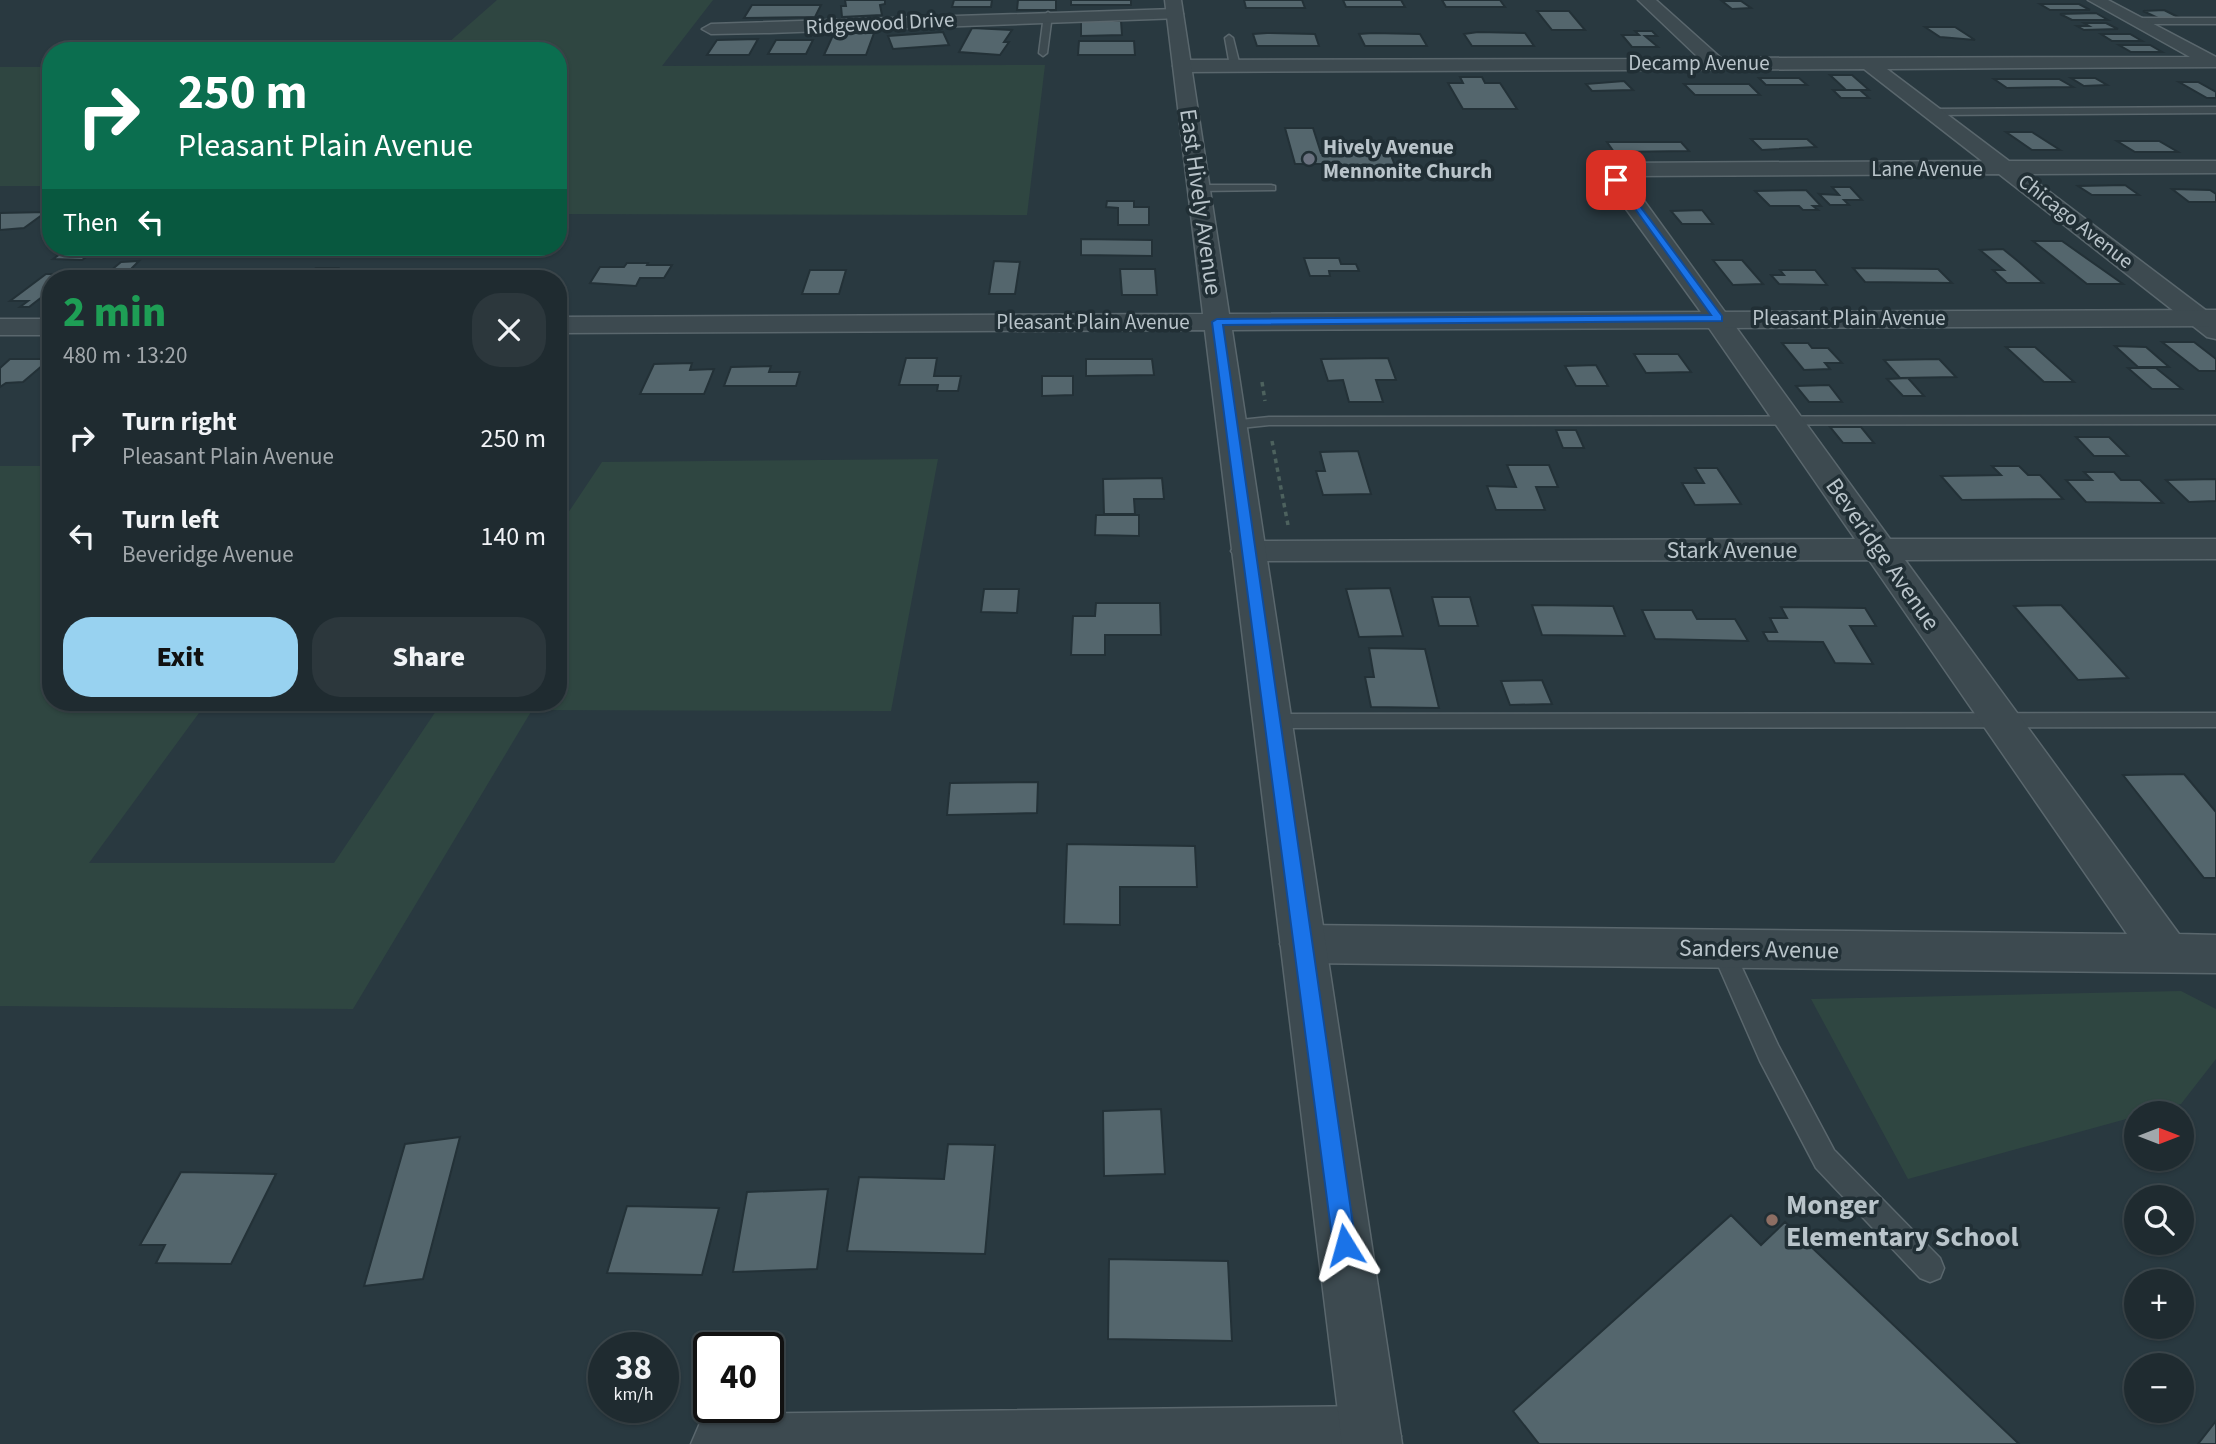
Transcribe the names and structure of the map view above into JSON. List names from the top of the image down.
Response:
{
  "streets": {
    "street": [
      "Ridgewood Drive",
      "Decamp Avenue",
      "Lane Avenue",
      "East Hively Avenue",
      "Chicago Avenue",
      "Pleasant Plain Avenue",
      "Stark Avenue",
      "Beveridge Avenue",
      "Sanders Avenue"
    ]
  },
  "crossings": [
    ["Ridgewood Drive", "East Hively Avenue"],
    ["Decamp Avenue", "East Hively Avenue"],
    ["Decamp Avenue", "Chicago Avenue"],
    ["Lane Avenue", "Chicago Avenue"],
    ["Lane Avenue", "Beveridge Avenue"],
    ["East Hively Avenue", "Pleasant Plain Avenue"],
    ["East Hively Avenue", "Stark Avenue"],
    ["East Hively Avenue", "Sanders Avenue"],
    ["Chicago Avenue", "Pleasant Plain Avenue"],
    ["Pleasant Plain Avenue", "Beveridge Avenue"],
    ["Stark Avenue", "Beveridge Avenue"],
    ["Beveridge Avenue", "Sanders Avenue"]
  ],
  "places": ["Hively Avenue Mennonite Church", "Monger Elementary School"],
  "north": "right",
  "page": {
    "turn": ["250 m", "Pleasant Plain Avenue"],
    "then": "Then",
    "heading": ["2 min", "480 m · 13:20"],
    "list": [
      {
        "name": "Turn right",
        "note": "Pleasant Plain Avenue",
        "value": "250 m"
      },
      {
        "name": "Turn left",
        "note": "Beveridge Avenue",
        "value": "140 m"
      }
    ],
    "buttons": ["Exit", "Share"],
    "map_buttons": ["+", "−"],
    "speed": "38 km/h",
    "limit": "40"
  }
}
